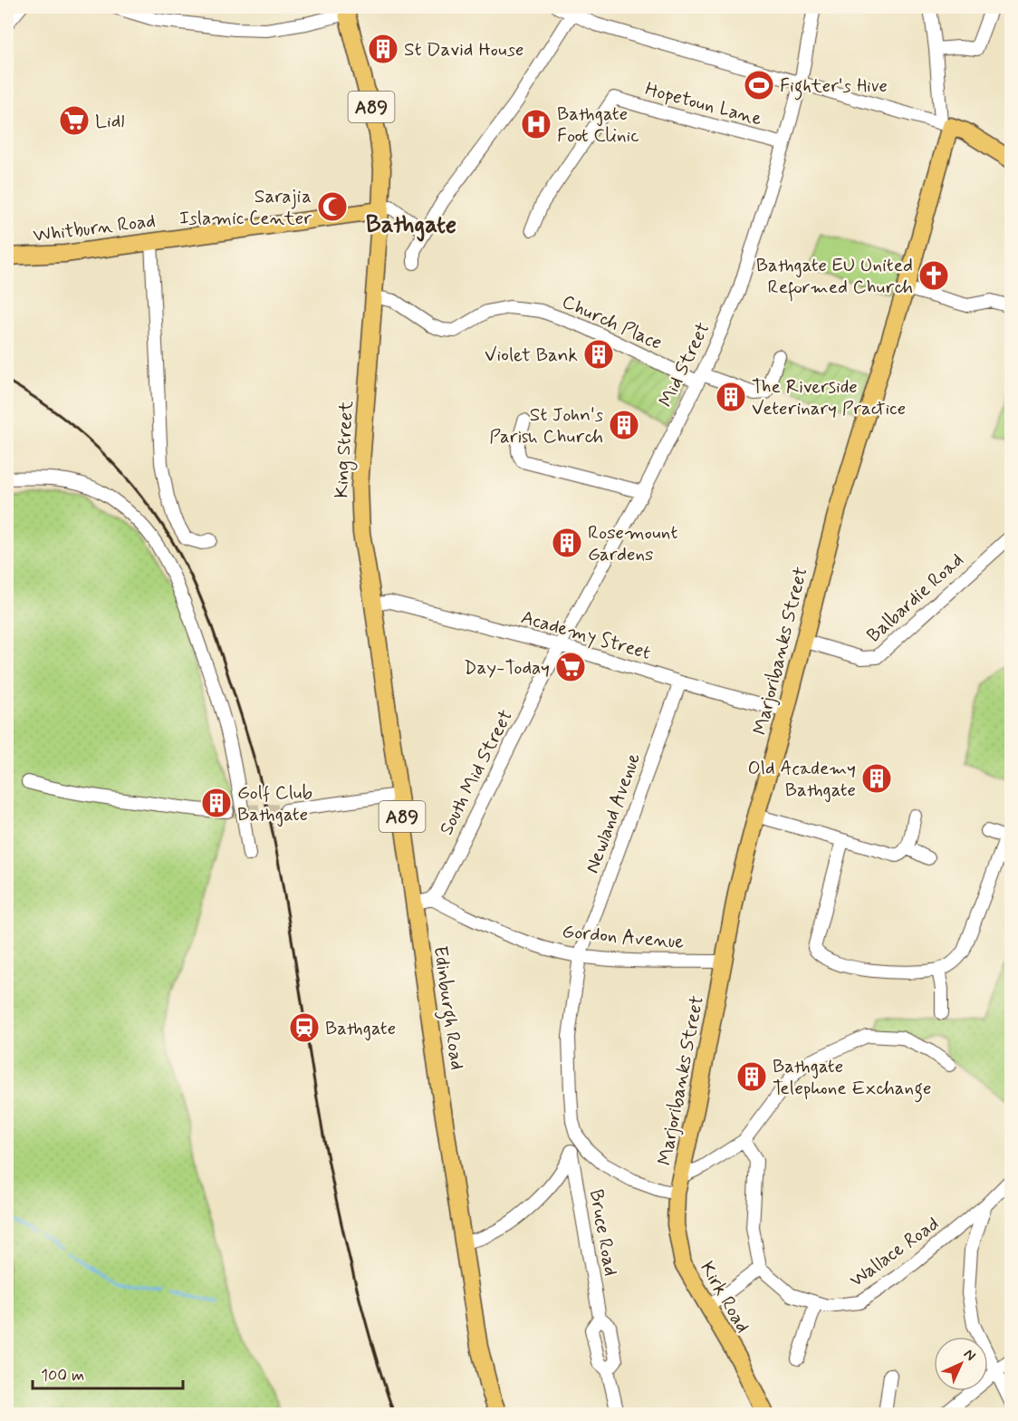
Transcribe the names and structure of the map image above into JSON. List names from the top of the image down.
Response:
{
  "streets": {
    "main road": [
      "A89",
      "Whitburn Road",
      "King Street",
      "Marjoribanks Street",
      "Edinburgh Road",
      "Kirk Road"
    ],
    "street": [
      "Hopetoun Lane",
      "Church Place",
      "Mid Street",
      "Balbardie Road",
      "Academy Street",
      "South Mid Street",
      "Newland Avenue",
      "Gordon Avenue",
      "Bruce Road",
      "Wallace Road"
    ]
  },
  "crossings": [
    ["Hopetoun Lane", "Mid Street"],
    ["A89", "Whitburn Road"],
    ["A89", "Church Place"],
    ["A89", "King Street"],
    ["Church Place", "Mid Street"],
    ["Church Place", "King Street"],
    ["Mid Street", "Academy Street"],
    ["Mid Street", "South Mid Street"],
    ["King Street", "Academy Street"],
    ["King Street", "Edinburgh Road"],
    ["Balbardie Road", "Marjoribanks Street"],
    ["Academy Street", "Marjoribanks Street"],
    ["Academy Street", "South Mid Street"],
    ["Academy Street", "Newland Avenue"],
    ["Academy Street", "Edinburgh Road"],
    ["Marjoribanks Street", "Gordon Avenue"],
    ["Marjoribanks Street", "Kirk Road"],
    ["South Mid Street", "Gordon Avenue"],
    ["Newland Avenue", "Gordon Avenue"]
  ],
  "districts": ["Bathgate"],
  "places": {
    "building": [
      "St David House",
      "Violet Bank",
      "The Riverside Veterinary Practice",
      "St John's Parish Church",
      "Rosemount Gardens",
      "Old Academy Bathgate",
      "Golf Club Bathgate",
      "Bathgate Telephone Exchange"
    ],
    "sports": ["Fighter's Hive"],
    "supermarket": ["Lidl", "Day-Today"],
    "hospital": ["Bathgate Foot Clinic"],
    "mosque": ["Sarajia Islamic Center"],
    "church": ["Bathgate EU United Reformed Church"],
    "station": ["Bathgate"]
  },
  "scale_bar": "100 m",
  "north": "top right"
}
